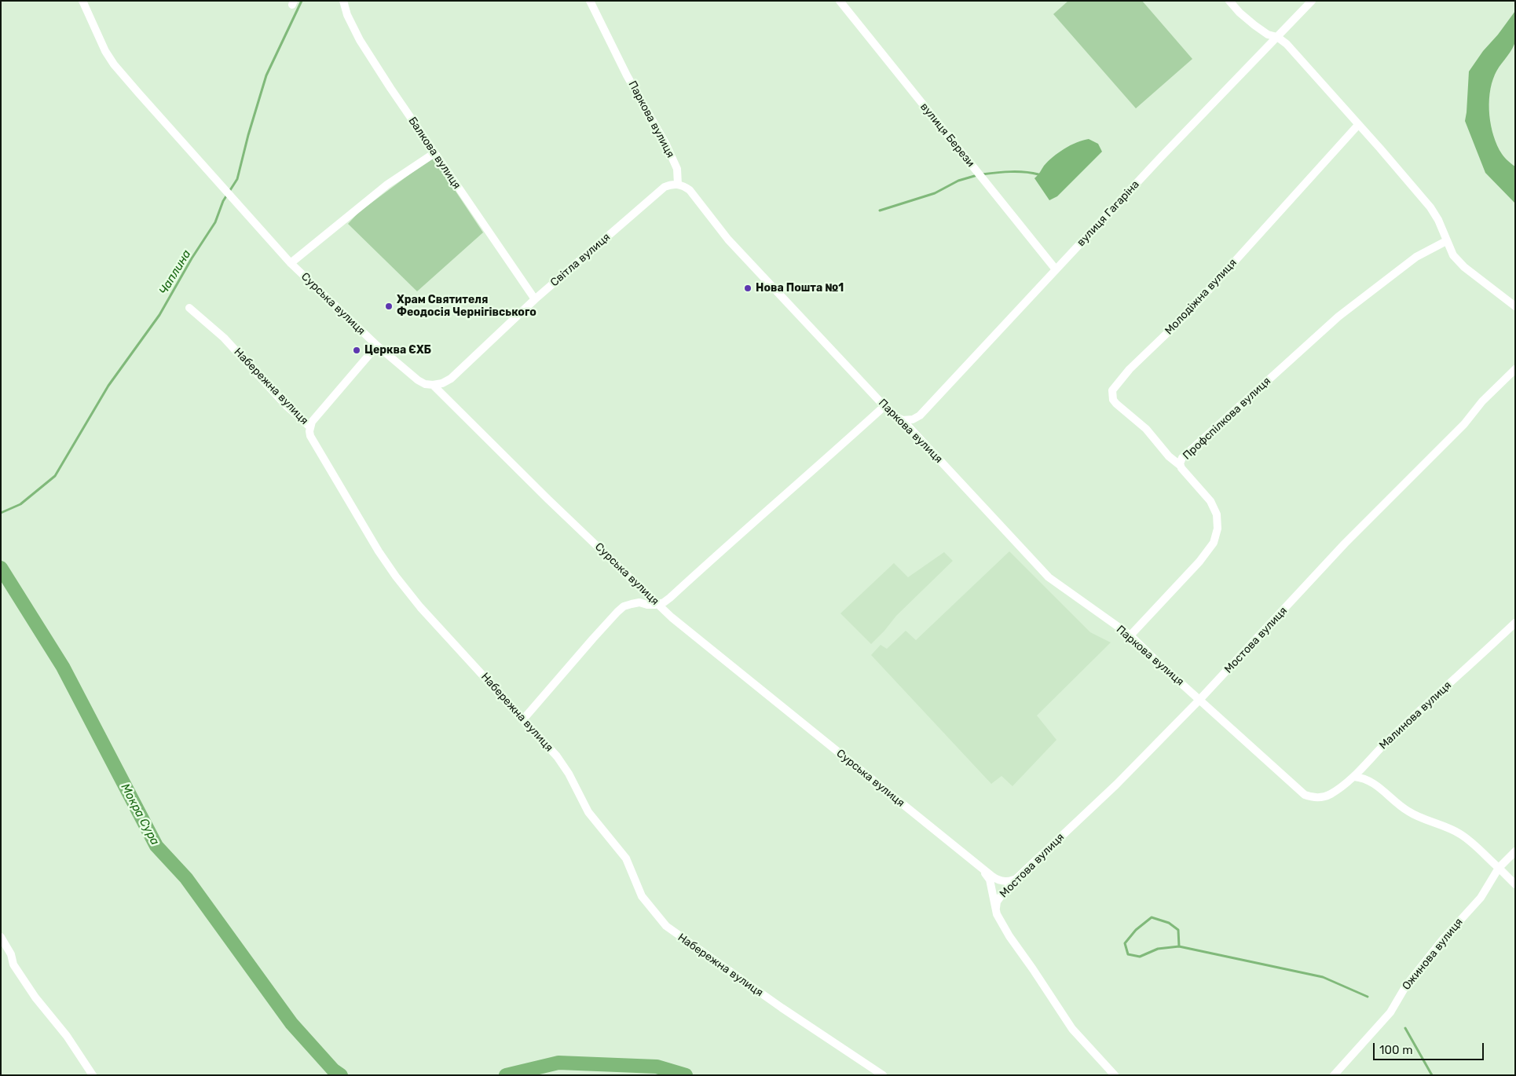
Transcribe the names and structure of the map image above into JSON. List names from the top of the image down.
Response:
{
  "streets": {
    "street": [
      "Паркова вулиця",
      "вулиця Берези",
      "Балкова вулиця",
      "вулиця Гагаріна",
      "Світла вулиця",
      "Молодіжна вулиця",
      "Сурська вулиця",
      "Набережна вулиця",
      "Профспілкова вулиця",
      "Мостова вулиця",
      "Малинова вулиця",
      "Ожинова вулиця"
    ]
  },
  "crossings": [
    ["Паркова вулиця", "вулиця Гагаріна"],
    ["Паркова вулиця", "Світла вулиця"],
    ["Паркова вулиця", "Профспілкова вулиця"],
    ["Паркова вулиця", "Мостова вулиця"],
    ["Паркова вулиця", "Малинова вулиця"],
    ["вулиця Берези", "вулиця Гагаріна"],
    ["Балкова вулиця", "Світла вулиця"],
    ["Балкова вулиця", "Сурська вулиця"],
    ["Світла вулиця", "Сурська вулиця"],
    ["Молодіжна вулиця", "Профспілкова вулиця"],
    ["Сурська вулиця", "Мостова вулиця"]
  ],
  "water": ["Чаплина", "Мокра Сура"],
  "places": ["Нова Пошта №1", "Храм Святителя Феодосія Чернігівського", "Церква ЄХБ"],
  "scale_bar": "100 m"
}
